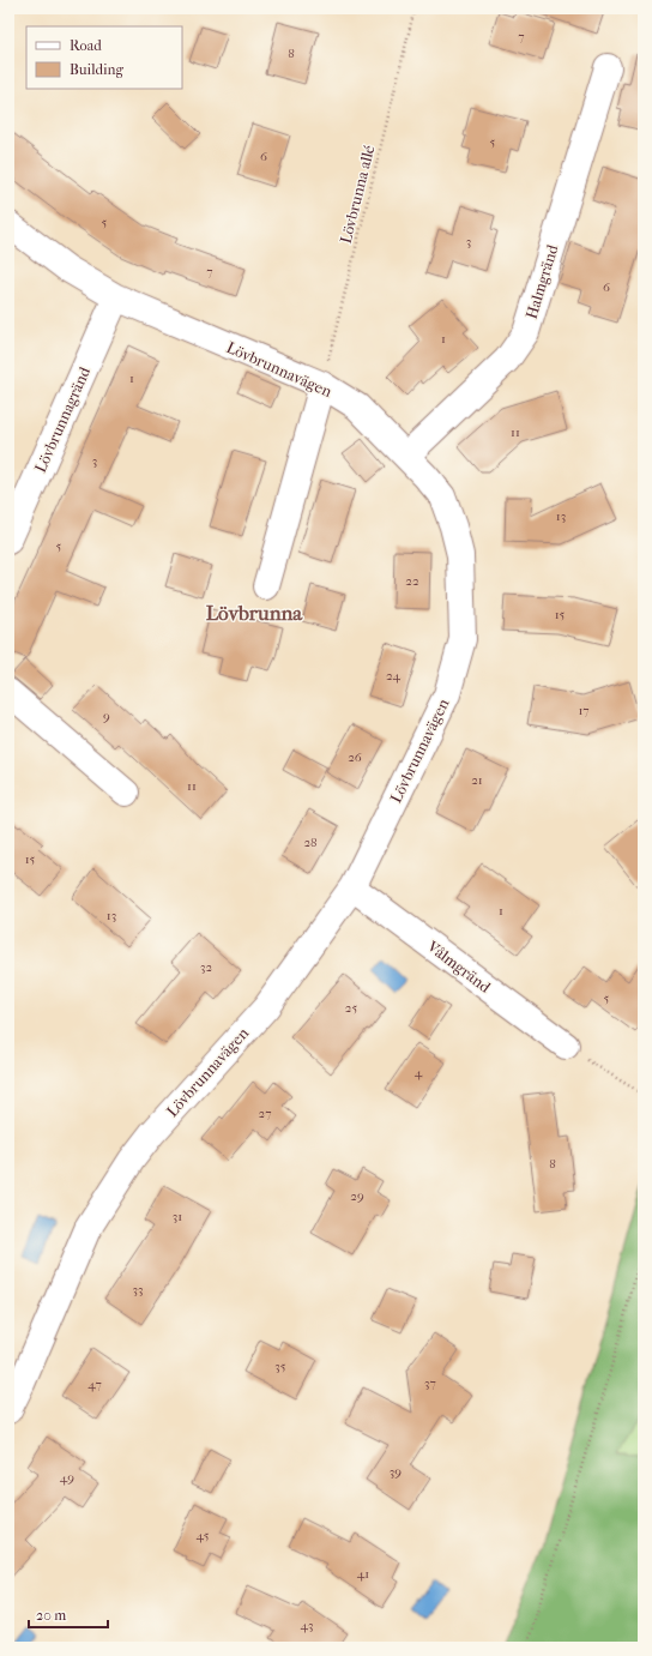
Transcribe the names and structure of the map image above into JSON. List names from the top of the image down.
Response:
{
  "streets": {
    "street": [
      "Halmgränd",
      "Lövbrunnavägen",
      "Lövbrunnagränd",
      "Vålmgränd"
    ],
    "path": ["Lövbrunna allé"]
  },
  "crossings": [
    ["Lövbrunna allé", "Lövbrunnavägen"],
    ["Halmgränd", "Lövbrunnavägen"],
    ["Lövbrunnavägen", "Lövbrunnagränd"],
    ["Lövbrunnavägen", "Vålmgränd"]
  ],
  "districts": ["Lövbrunna"],
  "house_numbers": [
    "7",
    "8",
    "5",
    "6",
    "5",
    "3",
    "7",
    "6",
    "1",
    "1",
    "11",
    "3",
    "13",
    "5",
    "22",
    "15",
    "24",
    "17",
    "9",
    "26",
    "21",
    "11",
    "28",
    "15",
    "1",
    "13",
    "32",
    "5",
    "25",
    "4",
    "27",
    "8",
    "29",
    "31",
    "33",
    "35",
    "37",
    "47",
    "39",
    "49",
    "45",
    "41",
    "43"
  ],
  "legend": ["Road", "Building"],
  "scale_bar": "20 m"
}
